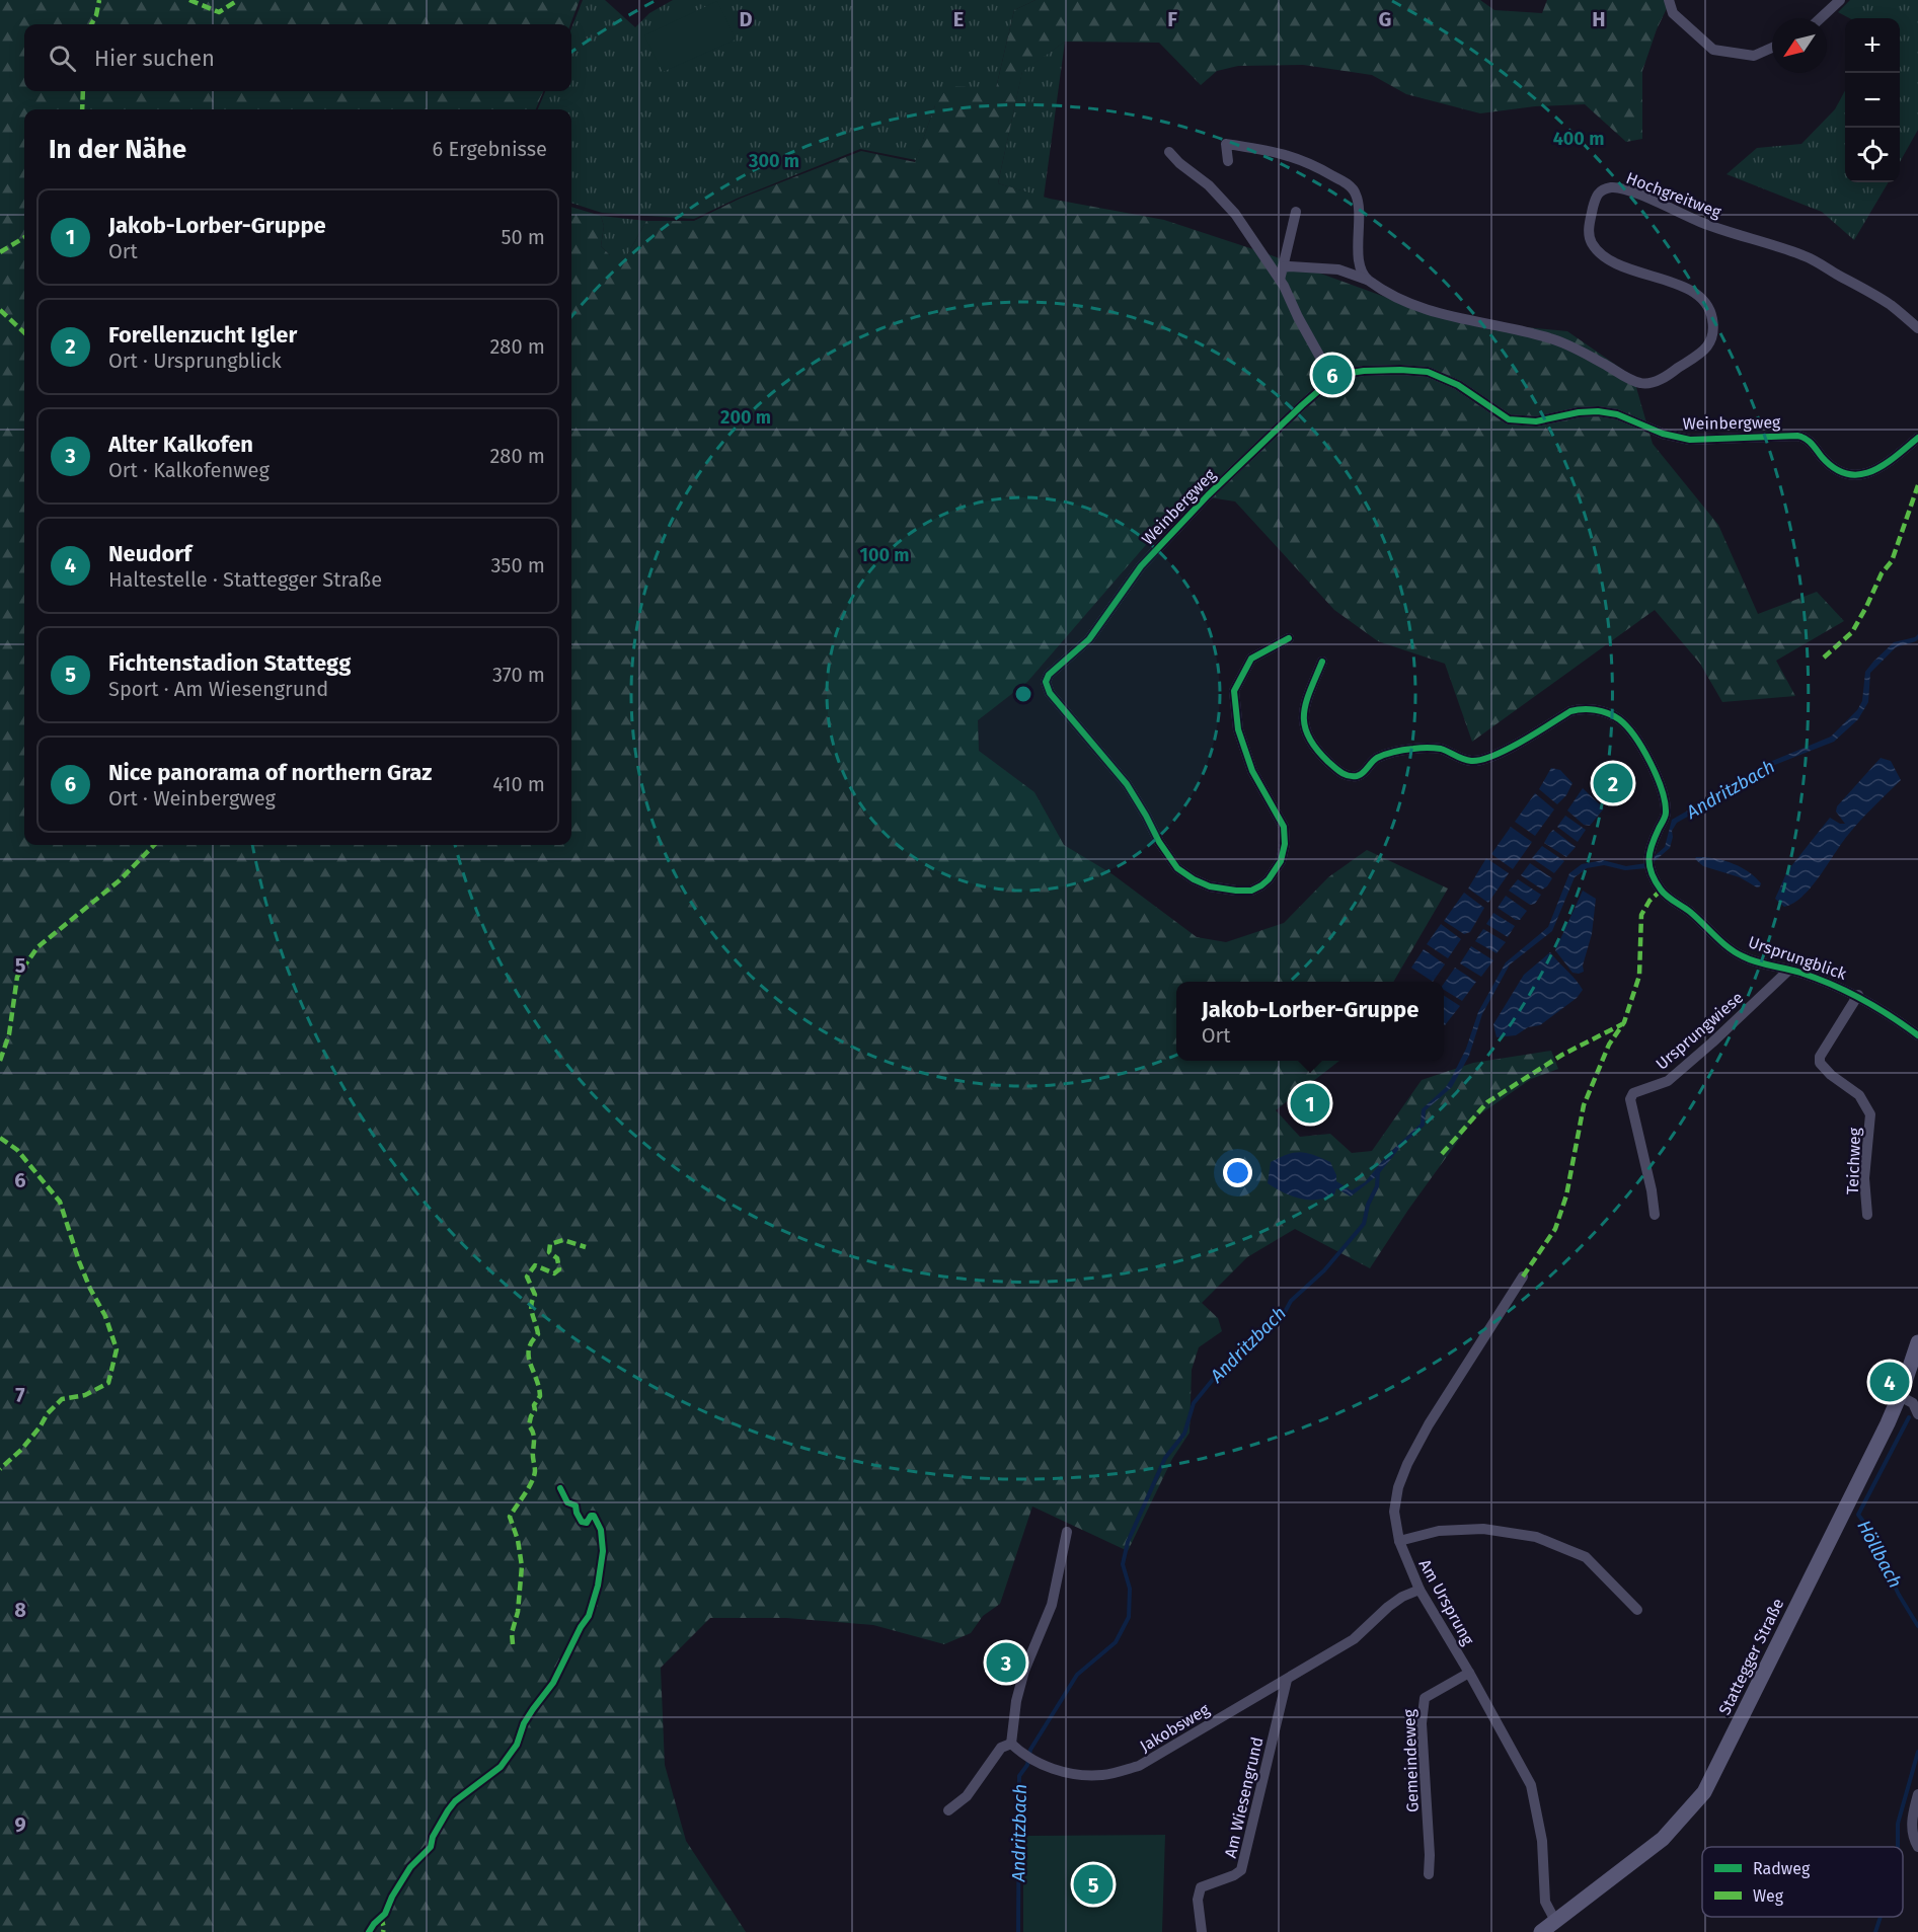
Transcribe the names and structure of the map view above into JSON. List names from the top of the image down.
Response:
{
  "streets": {
    "main road": ["Stattegger Straße"],
    "street": [
      "Hochgreitweg",
      "Weinbergweg",
      "Ursprungblick",
      "Ursprungwiese",
      "Teichweg",
      "Am Ursprung",
      "Jakobsweg",
      "Gemeindeweg",
      "Am Wiesengrund"
    ]
  },
  "crossings": [
    ["Ursprungblick", "Ursprungwiese"],
    ["Ursprungblick", "Teichweg"],
    ["Am Ursprung", "Stattegger Straße"],
    ["Am Ursprung", "Jakobsweg"],
    ["Am Ursprung", "Gemeindeweg"],
    ["Jakobsweg", "Am Wiesengrund"]
  ],
  "water": ["Andritzbach", "Höllbach"],
  "legend": ["Radweg", "Weg"],
  "north": "bottom left",
  "page": {
    "map_buttons": ["+", "−"],
    "search": "Hier suchen",
    "heading": ["In der Nähe", "6 Ergebnisse"],
    "list": [
      {
        "mark": "1",
        "name": "Jakob-Lorber-Gruppe",
        "note": "Ort",
        "value": "50 m"
      },
      {
        "mark": "2",
        "name": "Forellenzucht Igler",
        "note": "Ort · Ursprungblick",
        "value": "280 m"
      },
      {
        "mark": "3",
        "name": "Alter Kalkofen",
        "note": "Ort · Kalkofenweg",
        "value": "280 m"
      },
      {
        "mark": "4",
        "name": "Neudorf",
        "note": "Haltestelle · Stattegger Straße",
        "value": "350 m"
      },
      {
        "mark": "5",
        "name": "Fichtenstadion Stattegg",
        "note": "Sport · Am Wiesengrund",
        "value": "370 m"
      },
      {
        "mark": "6",
        "name": "Nice panorama of northern Graz",
        "note": "Ort · Weinbergweg",
        "value": "410 m"
      }
    ],
    "pins": [
      "6",
      "2",
      "1",
      "4",
      "3",
      "5"
    ],
    "popup": ["Jakob-Lorber-Gruppe", "Ort"]
  },
  "grid": {
    "columns": [
      "D",
      "E",
      "F",
      "G",
      "H"
    ],
    "rows": [
      "5",
      "6",
      "7",
      "8",
      "9"
    ]
  },
  "rings": [
    "400 m",
    "300 m",
    "200 m",
    "100 m"
  ]
}
